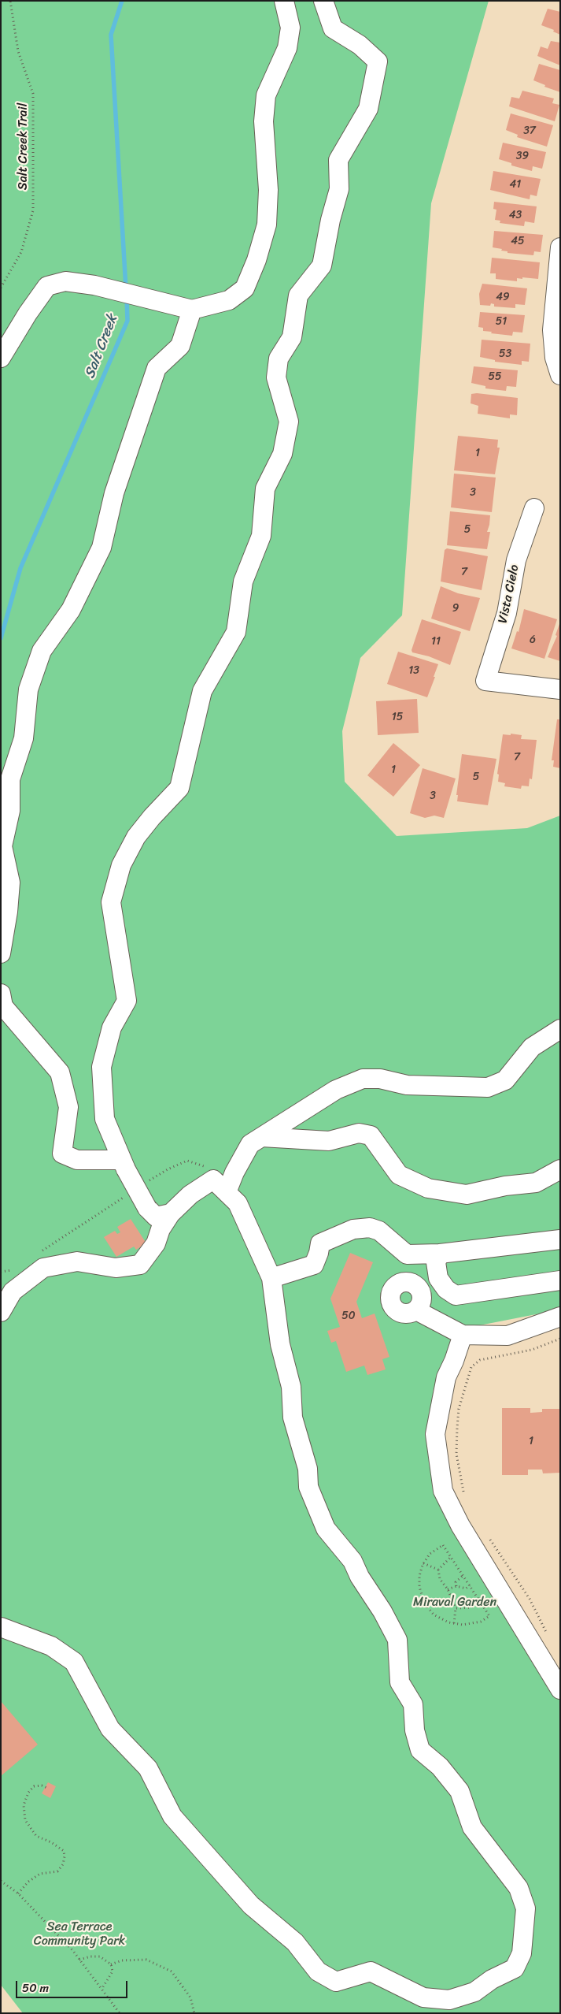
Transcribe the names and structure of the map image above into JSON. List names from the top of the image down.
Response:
{
  "streets": {
    "street": ["Vista Cielo"],
    "path": ["Salt Creek Trail"]
  },
  "water": ["Salt Creek"],
  "parks": ["Miraval Garden", "Sea Terrace Community Park"],
  "house_numbers": [
    "37",
    "39",
    "41",
    "43",
    "45",
    "49",
    "51",
    "53",
    "55",
    "1",
    "3",
    "5",
    "7",
    "9",
    "6",
    "11",
    "13",
    "15",
    "7",
    "1",
    "5",
    "3",
    "50",
    "1"
  ],
  "scale_bar": "50 m"
}
